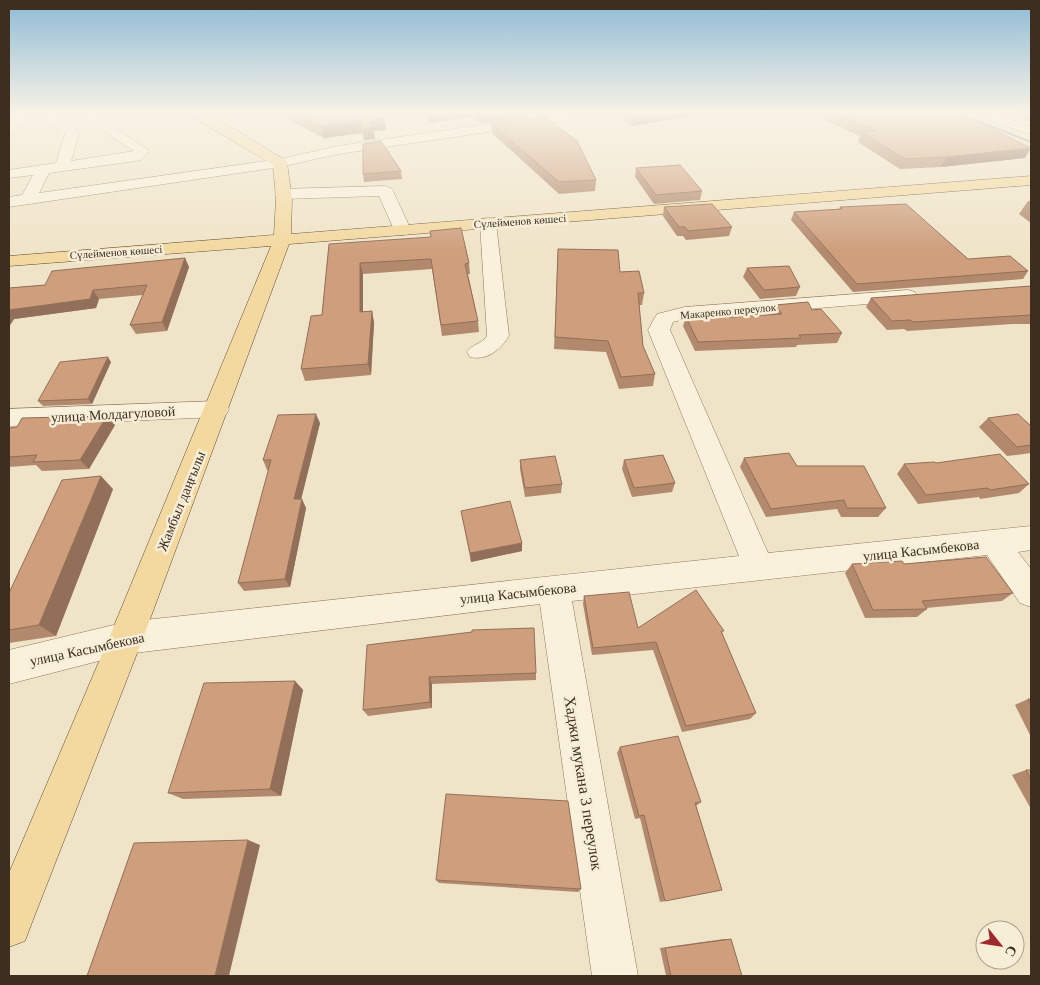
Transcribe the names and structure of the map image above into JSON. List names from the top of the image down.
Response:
{
  "streets": {
    "main road": ["Сүлейменов көшесі", "Жамбыл даңғылы"],
    "street": [
      "Макаренко переулок",
      "улица Молдагуловой",
      "улица Касымбекова",
      "Хаджи мукана 3 переулок"
    ]
  },
  "crossings": [
    ["Сүлейменов көшесі", "Жамбыл даңғылы"],
    ["Макаренко переулок", "улица Касымбекова"],
    ["улица Молдагуловой", "Жамбыл даңғылы"],
    ["Жамбыл даңғылы", "улица Касымбекова"],
    ["улица Касымбекова", "Хаджи мукана 3 переулок"]
  ],
  "north": "bottom right"
}
